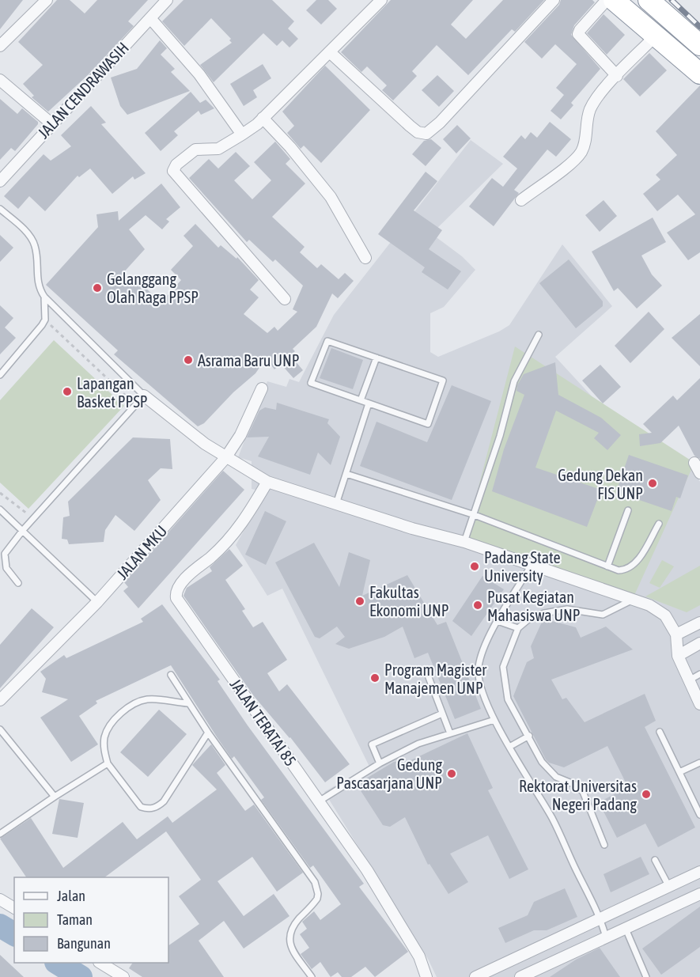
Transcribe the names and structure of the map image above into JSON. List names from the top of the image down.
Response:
{
  "streets": {
    "street": ["JALAN CENDRAWASIH", "JALAN MKU", "JALAN TERATAI 85"]
  },
  "places": [
    "Gelanggang Olah Raga PPSP",
    "Asrama Baru UNP",
    "Lapangan Basket PPSP",
    "Gedung Dekan FIS UNP",
    "Padang State University",
    "Fakultas Ekonomi UNP",
    "Pusat Kegiatan Mahasiswa UNP",
    "Program Magister Manajemen UNP",
    "Gedung Pascasarjana UNP",
    "Rektorat Universitas Negeri Padang"
  ],
  "legend": ["Jalan", "Taman", "Bangunan"]
}
